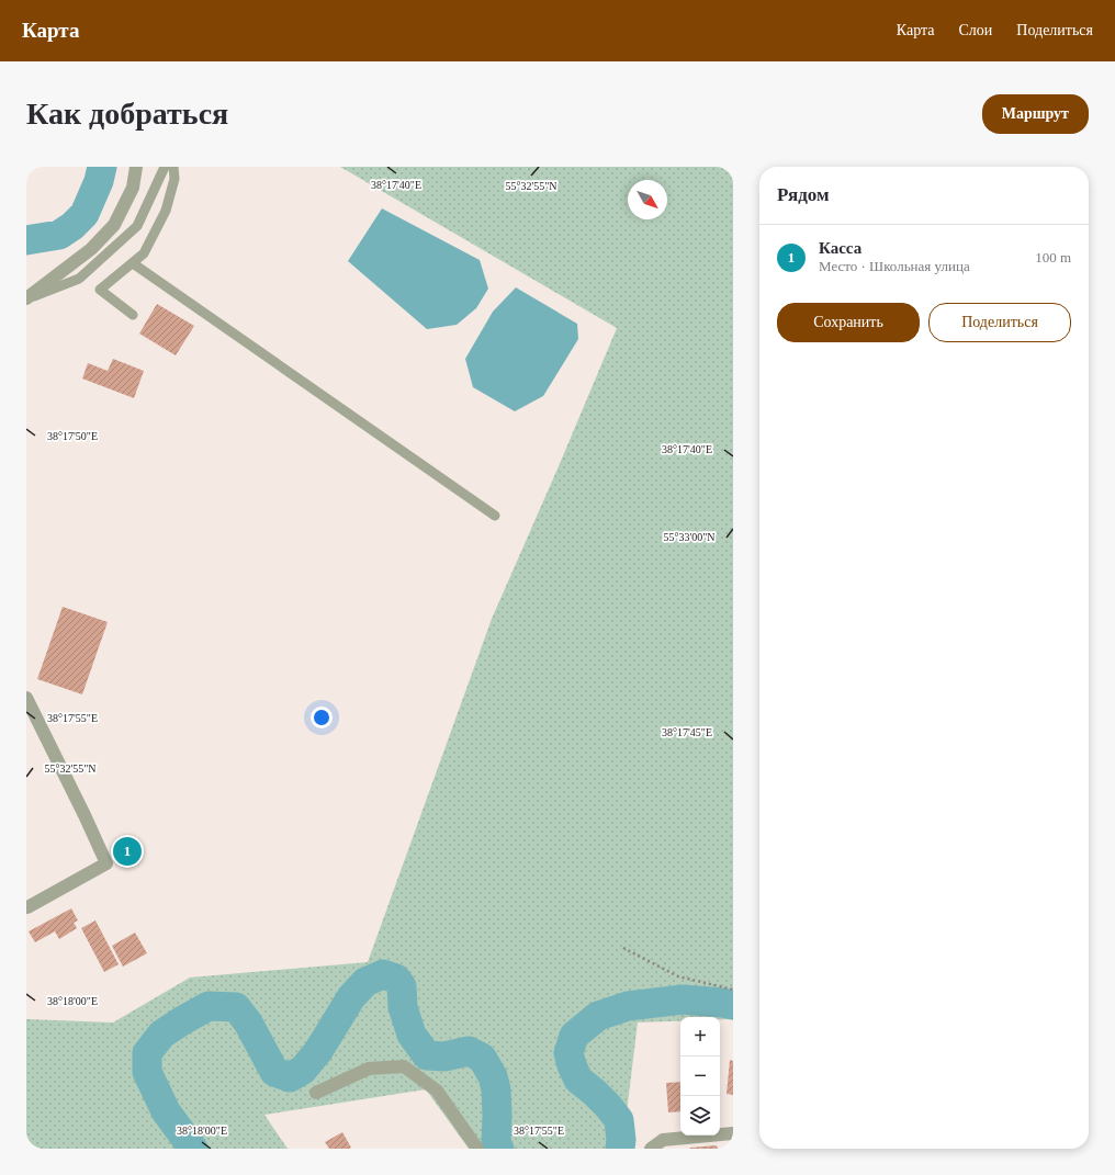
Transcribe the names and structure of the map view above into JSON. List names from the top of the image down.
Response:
{
  "north": "bottom right",
  "page": {
    "header": "Карта",
    "nav": ["Карта", "Слои", "Поделиться"],
    "buttons": [
      "Маршрут",
      ["Сохранить", "Поделиться"]
    ],
    "title": "Как добраться",
    "heading": "Рядом",
    "list": [
      {
        "mark": "1",
        "name": "Касса",
        "note": "Место · Школьная улица",
        "value": "100 m"
      }
    ],
    "pins": "1",
    "map_buttons": ["+", "−"]
  },
  "coordinates": [
    "38°17'40\"E",
    "55°32'55\"N",
    "38°17'50\"E",
    "55°33'00\"N",
    "38°17'55\"E",
    "38°17'45\"E",
    "38°18'00\"E"
  ]
}
